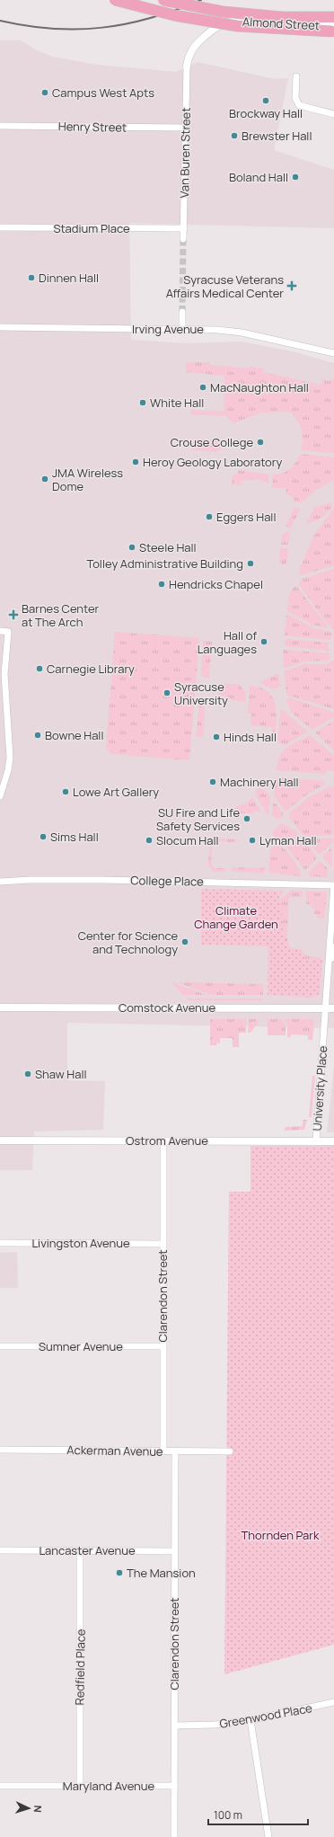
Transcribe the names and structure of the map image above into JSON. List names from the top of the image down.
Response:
{
  "streets": {
    "street": [
      "Almond Street",
      "Henry Street",
      "Van Buren Street",
      "Stadium Place",
      "Irving Avenue",
      "College Place",
      "Comstock Avenue",
      "University Place",
      "Ostrom Avenue",
      "Livingston Avenue",
      "Clarendon Street",
      "Sumner Avenue",
      "Ackerman Avenue",
      "Lancaster Avenue",
      "Redfield Place",
      "Greenwood Place",
      "Maryland Avenue"
    ]
  },
  "crossings": [
    ["Almond Street", "Van Buren Street"],
    ["Henry Street", "Van Buren Street"],
    ["Van Buren Street", "Stadium Place"],
    ["College Place", "University Place"],
    ["Comstock Avenue", "University Place"],
    ["University Place", "Ostrom Avenue"],
    ["Ostrom Avenue", "Clarendon Street"],
    ["Livingston Avenue", "Clarendon Street"],
    ["Clarendon Street", "Sumner Avenue"],
    ["Clarendon Street", "Ackerman Avenue"],
    ["Clarendon Street", "Lancaster Avenue"],
    ["Clarendon Street", "Greenwood Place"],
    ["Clarendon Street", "Maryland Avenue"],
    ["Lancaster Avenue", "Redfield Place"],
    ["Redfield Place", "Maryland Avenue"]
  ],
  "parks": ["Climate Change Garden", "Thornden Park"],
  "places": {
    "other": [
      "Campus West Apts",
      "Brockway Hall",
      "Brewster Hall",
      "Boland Hall",
      "Dinnen Hall",
      "MacNaughton Hall",
      "White Hall",
      "Crouse College",
      "Heroy Geology Laboratory",
      "JMA Wireless Dome",
      "Eggers Hall",
      "Steele Hall",
      "Tolley Administrative Building",
      "Hendricks Chapel",
      "Hall of Languages",
      "Carnegie Library",
      "Syracuse University",
      "Bowne Hall",
      "Hinds Hall",
      "Machinery Hall",
      "Lowe Art Gallery",
      "SU Fire and Life Safety Services",
      "Sims Hall",
      "Slocum Hall",
      "Lyman Hall",
      "Center for Science and Technology",
      "Shaw Hall",
      "The Mansion"
    ],
    "health": ["Syracuse Veterans Affairs Medical Center", "Barnes Center at The Arch"]
  },
  "scale_bar": "100 m",
  "north": "right"
}
